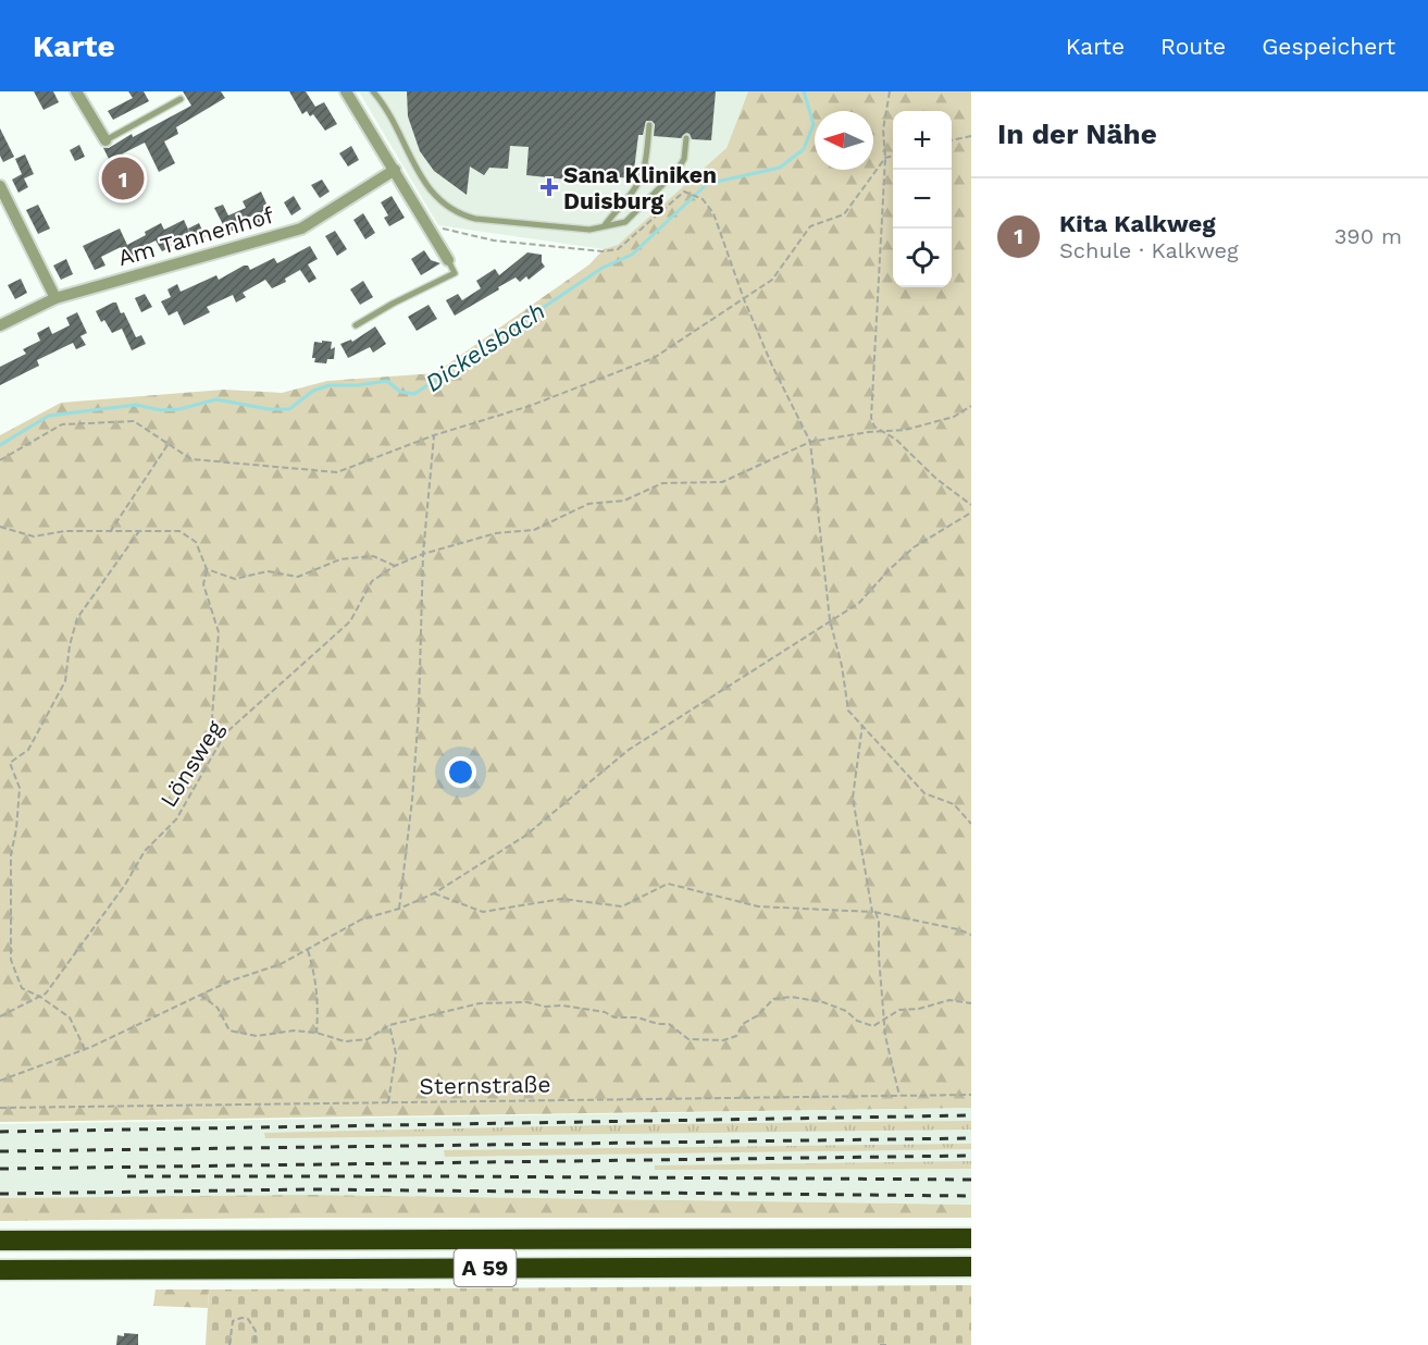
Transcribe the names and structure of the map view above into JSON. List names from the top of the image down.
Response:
{
  "streets": {
    "highway": ["A 59"],
    "street": ["Am Tannenhof"],
    "path": ["Lönsweg", "Sternstraße"]
  },
  "water": ["Dickelsbach"],
  "places": {
    "health": ["Sana Kliniken Duisburg"]
  },
  "north": "left",
  "page": {
    "header": "Karte",
    "nav": ["Karte", "Route", "Gespeichert"],
    "heading": "In der Nähe",
    "map_buttons": ["+", "−"],
    "pins": "1",
    "list": [
      {
        "mark": "1",
        "name": "Kita Kalkweg",
        "note": "Schule · Kalkweg",
        "value": "390 m"
      }
    ]
  }
}
